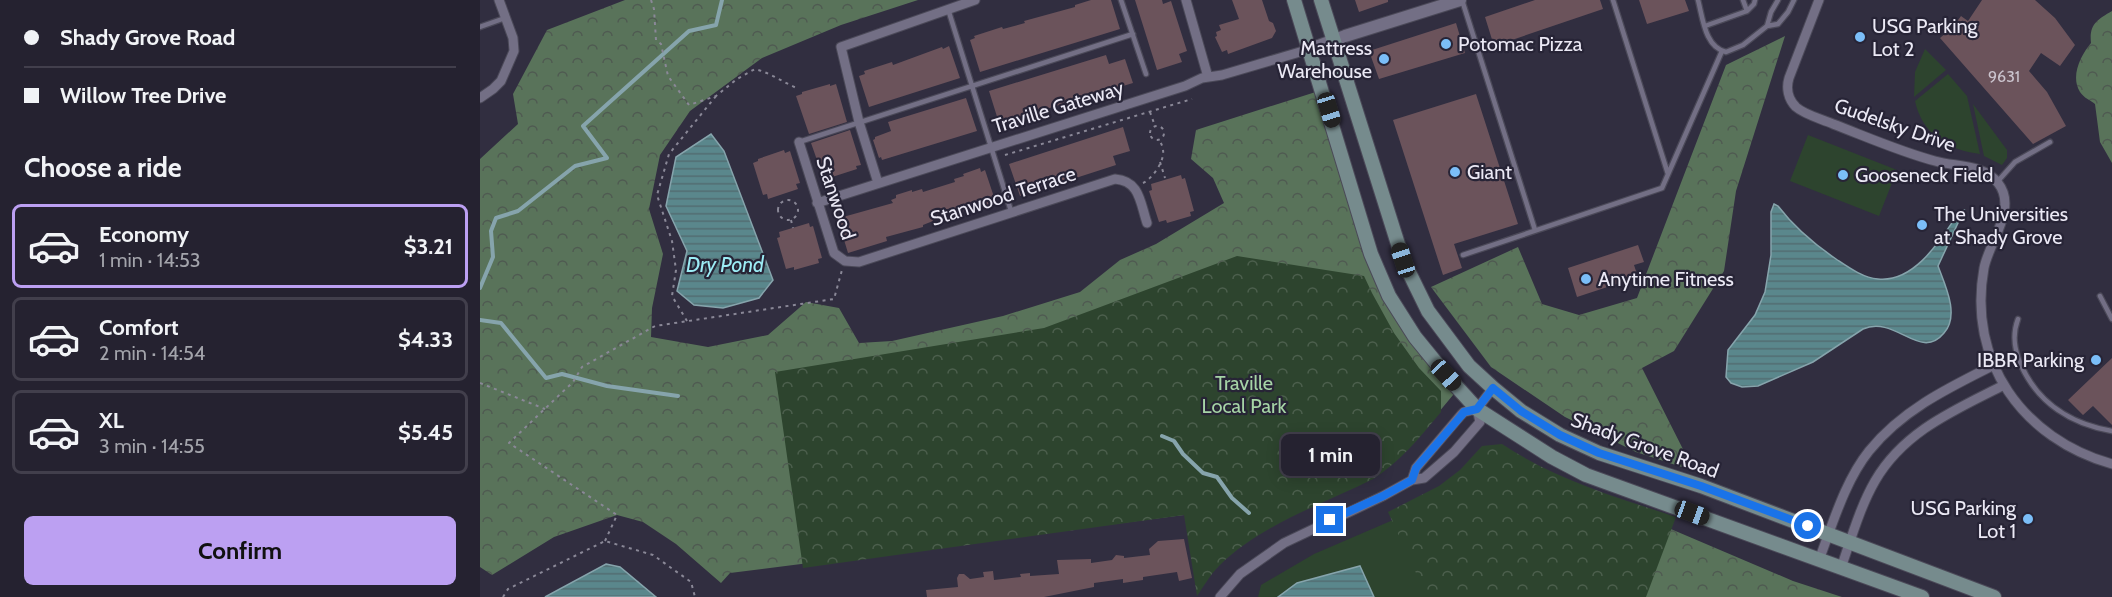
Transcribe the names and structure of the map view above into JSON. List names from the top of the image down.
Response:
{
  "streets": {
    "main road": ["Shady Grove Road"],
    "street": [
      "Traville Gateway",
      "Gudelsky Drive",
      "Stanwood Terrace",
      "Stanwood"
    ]
  },
  "crossings": [
    ["Traville Gateway", "Stanwood"],
    ["Stanwood Terrace", "Stanwood"]
  ],
  "water": ["Dry Pond"],
  "parks": ["Traville Local Park"],
  "places": [
    "USG Parking Lot 2",
    "Potomac Pizza",
    "Mattress Warehouse",
    "Giant",
    "Gooseneck Field",
    "The Universities at Shady Grove",
    "Anytime Fitness",
    "IBBR Parking",
    "USG Parking Lot 1"
  ],
  "house_numbers": ["9631"],
  "page": {
    "banner": ["Shady Grove Road", "Willow Tree Drive"],
    "heading": "Choose a ride",
    "list": [
      {
        "name": "Economy",
        "note": "1 min · 14:53",
        "value": "$3.21"
      },
      {
        "name": "Comfort",
        "note": "2 min · 14:54",
        "value": "$4.33"
      },
      {
        "name": "XL",
        "note": "3 min · 14:55",
        "value": "$5.45"
      }
    ],
    "bubble": "1 min",
    "buttons": "Confirm"
  }
}
